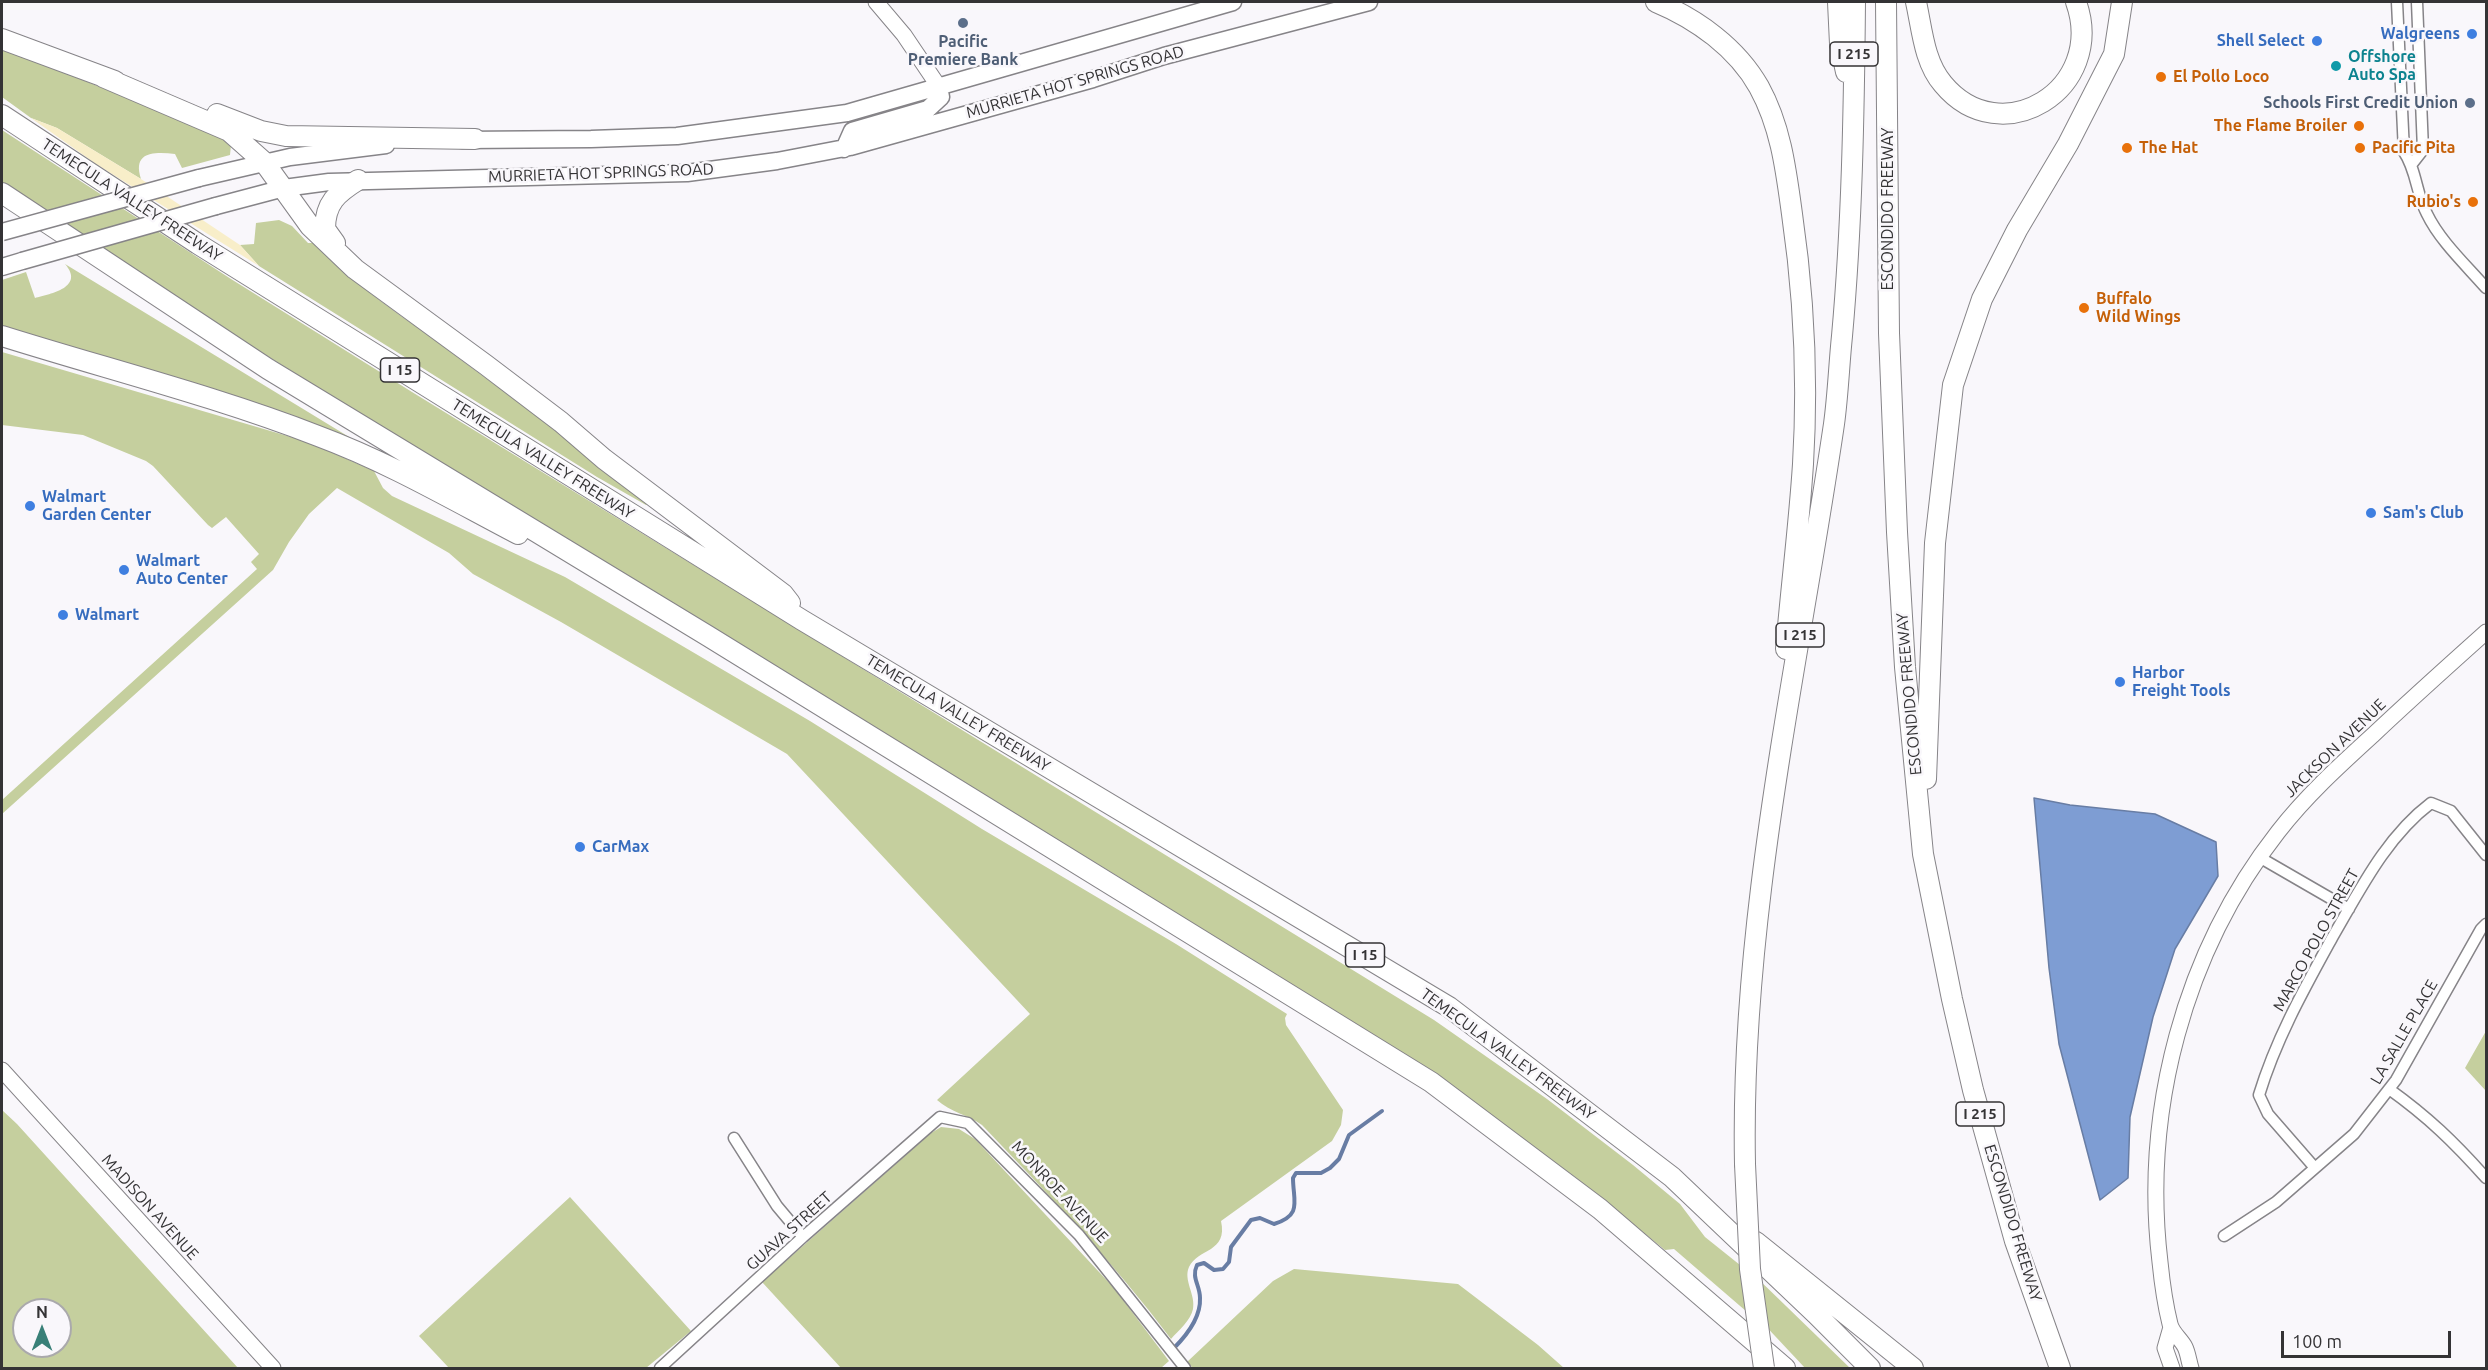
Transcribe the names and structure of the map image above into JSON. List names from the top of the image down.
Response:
{
  "streets": {
    "highway": [
      "I 215",
      "TEMECULA VALLEY FREEWAY",
      "ESCONDIDO FREEWAY",
      "I 15"
    ],
    "main road": ["MURRIETA HOT SPRINGS ROAD", "JACKSON AVENUE", "MADISON AVENUE"],
    "street": [
      "MARCO POLO STREET",
      "LA SALLE PLACE",
      "MONROE AVENUE",
      "GUAVA STREET"
    ]
  },
  "crossings": [
    ["MARCO POLO STREET", "LA SALLE PLACE"],
    ["MONROE AVENUE", "GUAVA STREET"]
  ],
  "places": [
    "Pacific Premiere Bank",
    "Walgreens",
    "Shell Select",
    "Offshore Auto Spa",
    "El Pollo Loco",
    "Schools First Credit Union",
    "The Flame Broiler",
    "The Hat",
    "Pacific Pita",
    "Rubio's",
    "Buffalo Wild Wings",
    "Walmart Garden Center",
    "Sam's Club",
    "Walmart Auto Center",
    "Walmart",
    "Harbor Freight Tools",
    "CarMax"
  ],
  "scale_bar": "100 m",
  "north": "top"
}
